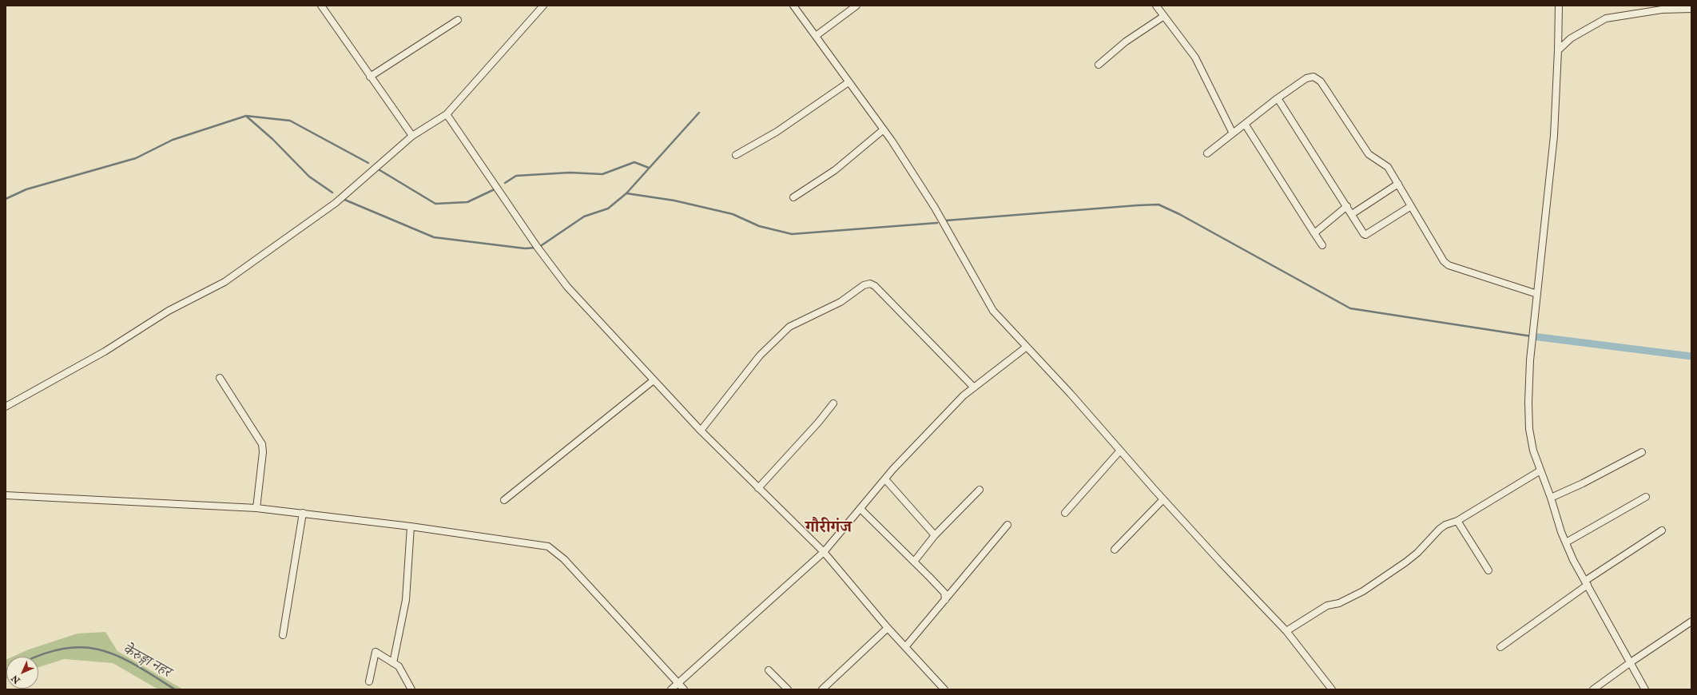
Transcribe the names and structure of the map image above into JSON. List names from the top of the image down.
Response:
{
  "districts": ["गौरीगंज"],
  "water": ["केेरुङ्गा नहर"],
  "north": "bottom left"
}
